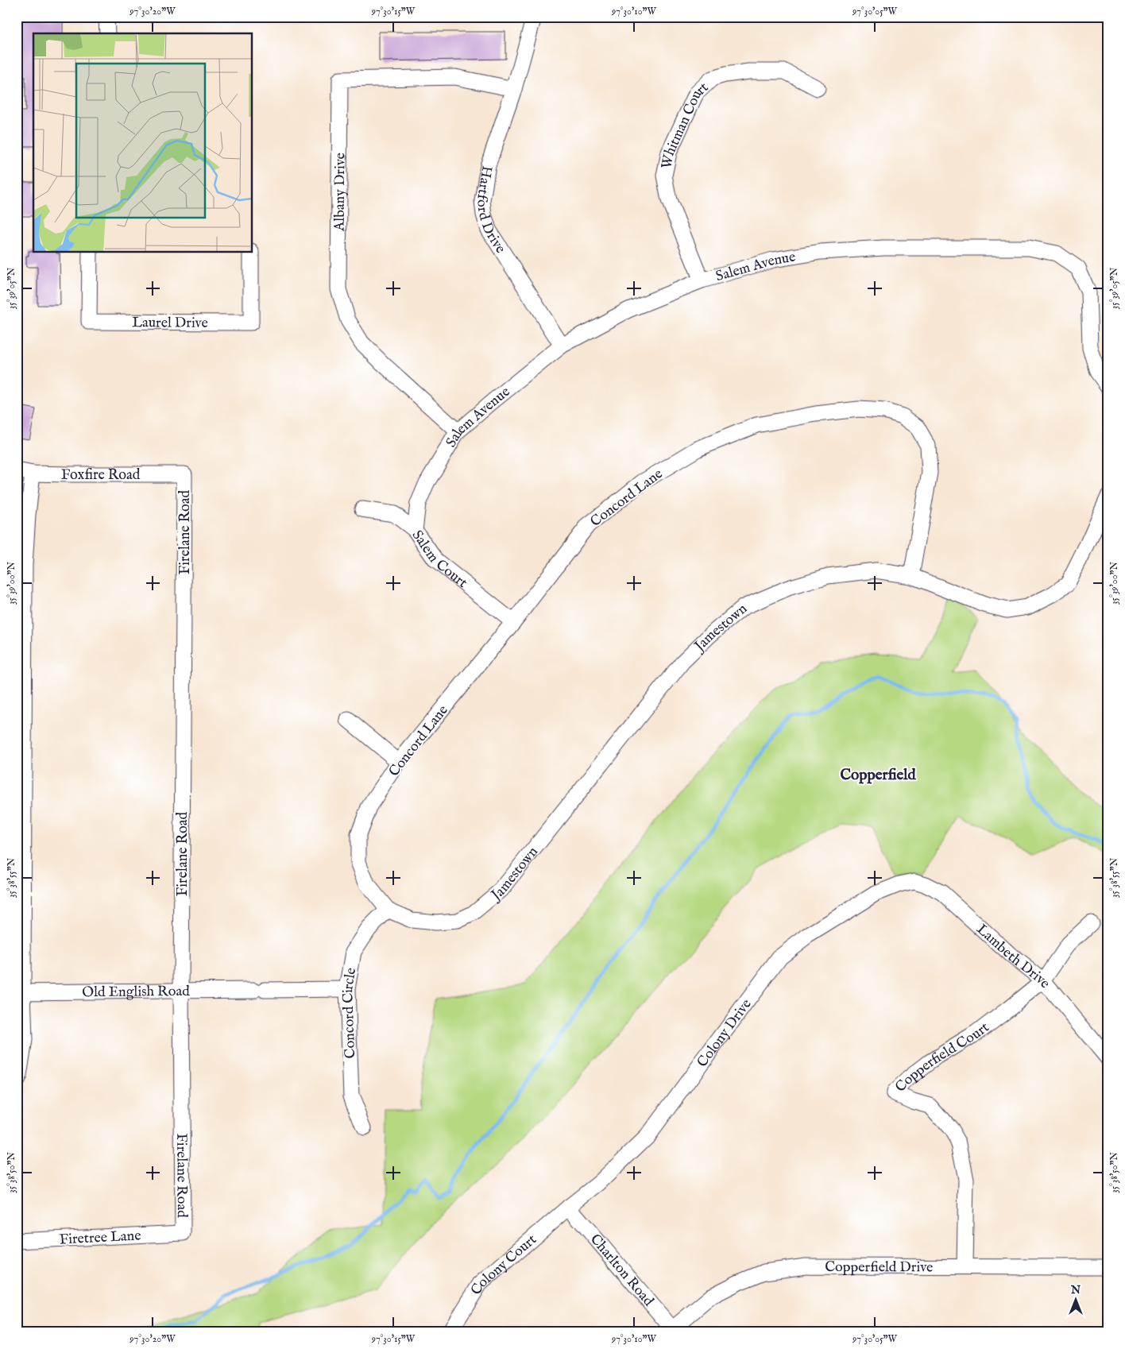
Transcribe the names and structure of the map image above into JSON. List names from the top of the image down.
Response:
{
  "streets": {
    "street": [
      "Whitman Court",
      "Albany Drive",
      "Hartford Drive",
      "Salem Avenue",
      "Laurel Drive",
      "Foxfire Road",
      "Concord Lane",
      "Firelane Road",
      "Salem Court",
      "Jamestown",
      "Lambeth Drive",
      "Old English Road",
      "Concord Circle",
      "Colony Drive",
      "Copperfield Court",
      "Firetree Lane",
      "Colony Court",
      "Copperfield Drive",
      "Charlton Road"
    ]
  },
  "crossings": [
    ["Whitman Court", "Salem Avenue"],
    ["Albany Drive", "Hartford Drive"],
    ["Albany Drive", "Salem Avenue"],
    ["Hartford Drive", "Salem Avenue"],
    ["Salem Avenue", "Salem Court"],
    ["Foxfire Road", "Firelane Road"],
    ["Concord Lane", "Salem Court"],
    ["Concord Lane", "Jamestown"],
    ["Concord Lane", "Concord Circle"],
    ["Firelane Road", "Old English Road"],
    ["Firelane Road", "Firetree Lane"],
    ["Jamestown", "Concord Circle"],
    ["Lambeth Drive", "Colony Drive"],
    ["Lambeth Drive", "Copperfield Court"],
    ["Old English Road", "Concord Circle"],
    ["Colony Drive", "Colony Court"],
    ["Colony Drive", "Charlton Road"],
    ["Copperfield Court", "Copperfield Drive"],
    ["Colony Court", "Charlton Road"],
    ["Copperfield Drive", "Charlton Road"]
  ],
  "districts": ["Copperfield"],
  "north": "top",
  "coordinates": [
    "97°30'20\"W",
    "97°30'15\"W",
    "97°30'10\"W",
    "97°30'05\"W",
    "35°39'05\"N",
    "35°39'00\"N",
    "35°38'55\"N",
    "35°38'50\"N"
  ]
}
